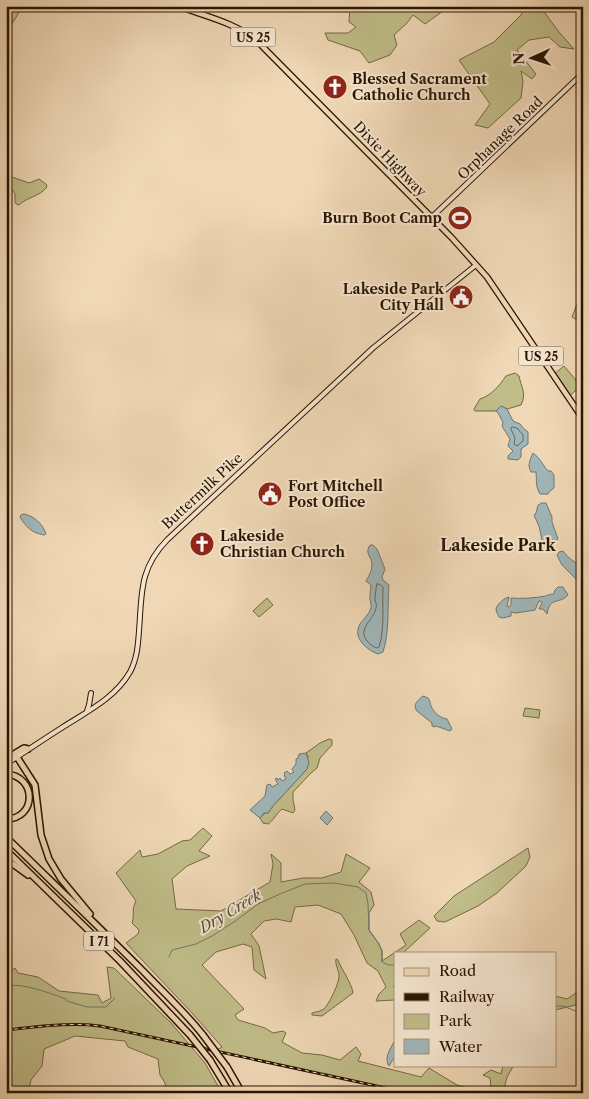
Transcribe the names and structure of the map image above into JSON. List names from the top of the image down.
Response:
{
  "streets": {
    "highway": ["I 71"],
    "main road": [
      "US 25",
      "Orphanage Road",
      "Dixie Highway",
      "Buttermilk Pike"
    ]
  },
  "crossings": [
    ["Orphanage Road", "Dixie Highway"],
    ["Dixie Highway", "Buttermilk Pike"]
  ],
  "districts": ["Lakeside Park"],
  "water": ["Dry Creek"],
  "places": {
    "church": ["Blessed Sacrament Catholic Church", "Lakeside Christian Church"],
    "sports": ["Burn Boot Camp"],
    "public building": ["Lakeside Park City Hall", "Fort Mitchell Post Office"]
  },
  "legend": [
    "Road",
    "Railway",
    "Park",
    "Water"
  ],
  "north": "left"
}
